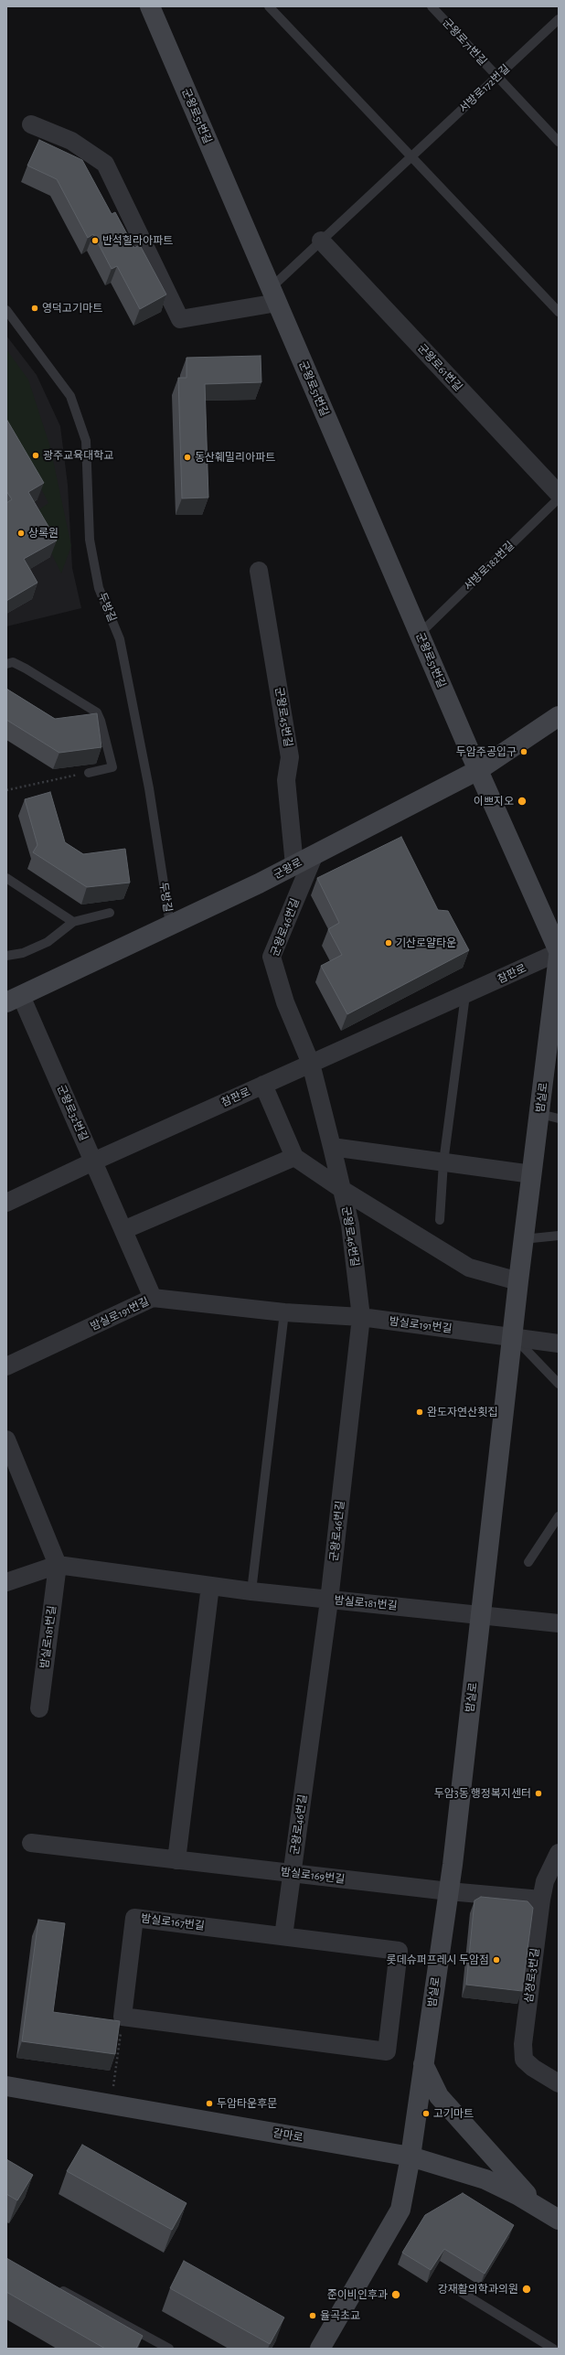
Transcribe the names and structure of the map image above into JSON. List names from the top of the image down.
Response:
{
  "streets": {
    "main road": [
      "군왕로51번길",
      "군왕로",
      "밤실로",
      "갈마로"
    ],
    "street": [
      "군왕로61번길",
      "군왕로45번길",
      "군왕로46번길",
      "참판로",
      "군왕로32번길",
      "밤실로191번길",
      "밤실로181번길",
      "밤실로169번길",
      "밤실로167번길",
      "삼정로3번길"
    ],
    "lane": [
      "군왕로71번길",
      "서방로172번길",
      "서방로182번길",
      "두방길"
    ]
  },
  "crossings": [
    ["군왕로71번길", "서방로172번길"],
    ["서방로172번길", "군왕로51번길"],
    ["서방로172번길", "군왕로61번길"],
    ["군왕로51번길", "서방로182번길"],
    ["군왕로51번길", "군왕로"],
    ["두방길", "군왕로"],
    ["군왕로45번길", "군왕로"],
    ["군왕로", "군왕로46번길"],
    ["군왕로", "군왕로32번길"],
    ["군왕로46번길", "참판로"],
    ["군왕로46번길", "밤실로"],
    ["군왕로46번길", "밤실로191번길"],
    ["군왕로46번길", "밤실로181번길"],
    ["군왕로46번길", "밤실로169번길"],
    ["군왕로46번길", "밤실로167번길"],
    ["참판로", "군왕로32번길"],
    ["밤실로", "밤실로191번길"],
    ["밤실로", "밤실로181번길"],
    ["밤실로", "밤실로169번길"],
    ["밤실로", "갈마로"],
    ["군왕로32번길", "밤실로191번길"],
    ["밤실로169번길", "삼정로3번길"]
  ],
  "places": [
    "반석힐라아파트",
    "영덕고기마트",
    "광주교육대학교",
    "동산훼밀리아파트",
    "상록원",
    "두암주공입구",
    "이쁘지오",
    "기산로얄타운",
    "완도자연산횟집",
    "두암3동 행정복지센터",
    "롯데슈퍼프레시 두암점",
    "두암타운후문",
    "고기마트",
    "강재활의학과의원",
    "준이비인후과",
    "율곡초교"
  ]
}
